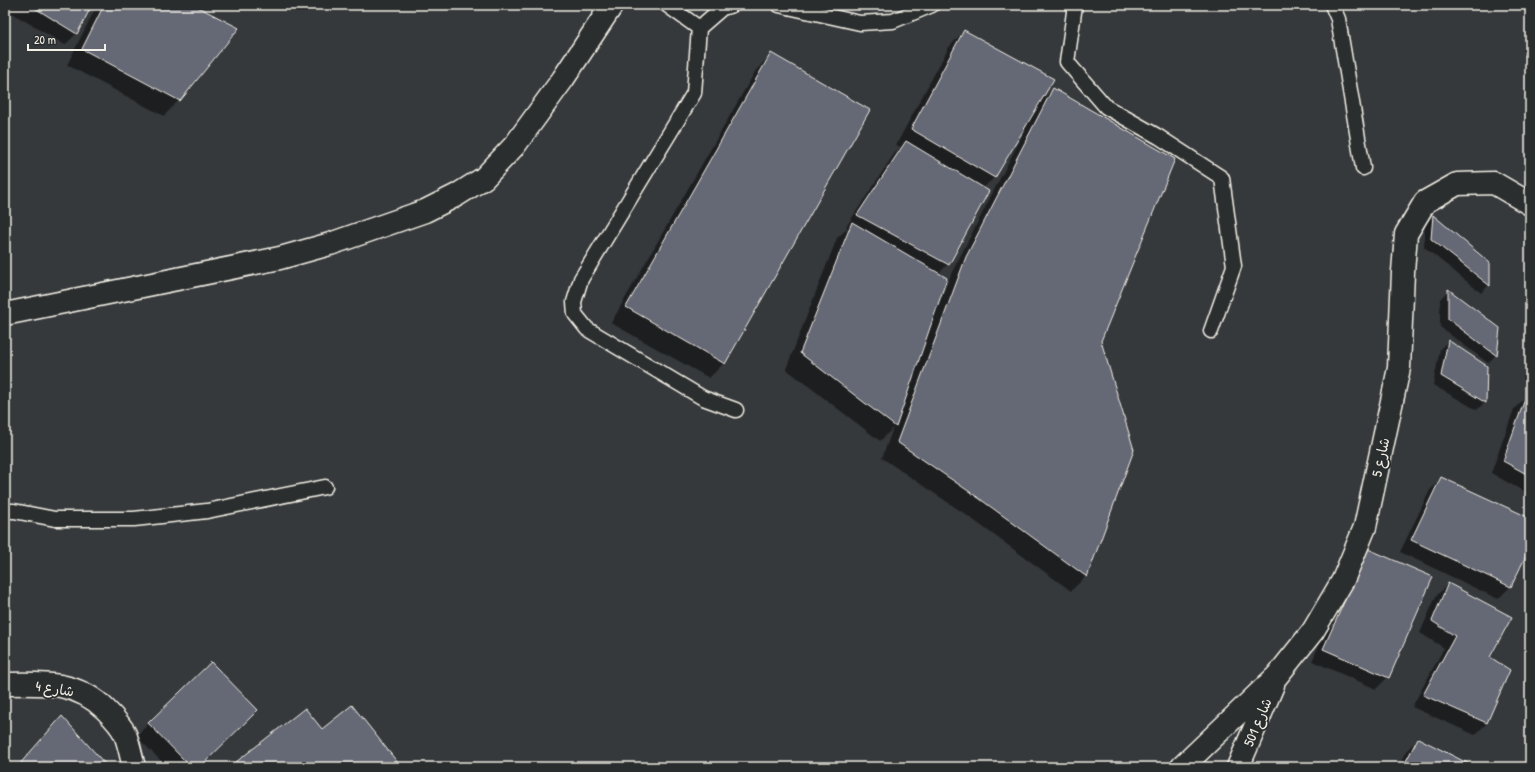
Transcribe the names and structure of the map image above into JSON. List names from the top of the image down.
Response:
{
  "streets": {
    "street": ["شارع 5", "شارع 4", "شارع 501"]
  },
  "crossings": [
    ["شارع 5", "شارع 501"]
  ],
  "scale_bar": "20 m"
}
